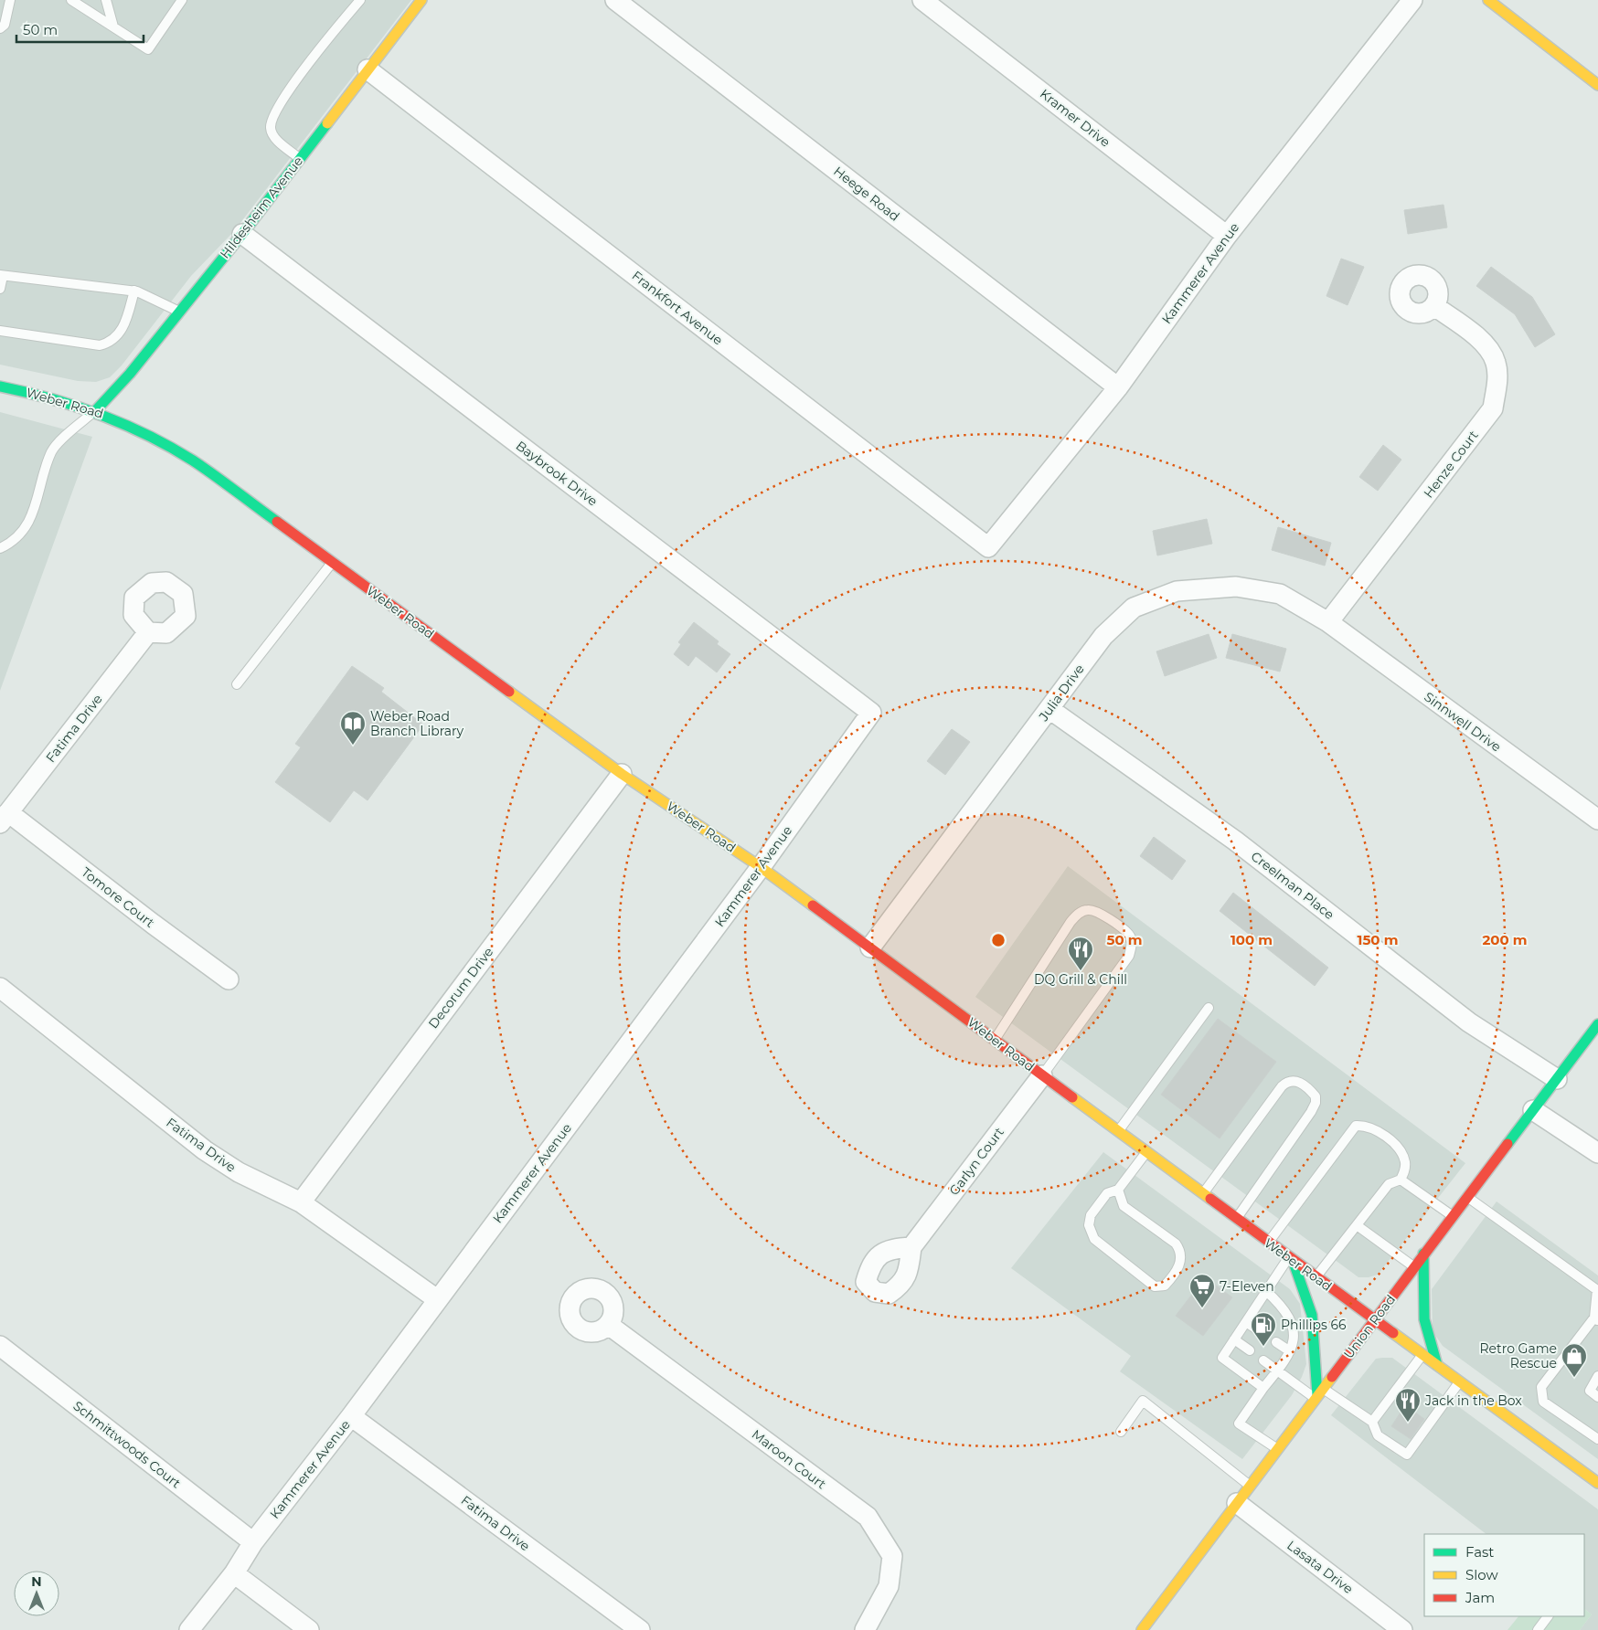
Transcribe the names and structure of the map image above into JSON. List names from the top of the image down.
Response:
{
  "streets": {
    "main road": ["Hildesheim Avenue", "Weber Road", "Union Road"],
    "street": [
      "Kramer Drive",
      "Heege Road",
      "Kammerer Avenue",
      "Frankfort Avenue",
      "Henze Court",
      "Baybrook Drive",
      "Julia Drive",
      "Sinnwell Drive",
      "Fatima Drive",
      "Creelman Place",
      "Tomore Court",
      "Decorum Drive",
      "Garlyn Court",
      "Schmittwoods Court",
      "Maroon Court",
      "Lasata Drive"
    ]
  },
  "crossings": [
    ["Kramer Drive", "Kammerer Avenue"],
    ["Heege Road", "Kammerer Avenue"],
    ["Hildesheim Avenue", "Frankfort Avenue"],
    ["Hildesheim Avenue", "Weber Road"],
    ["Hildesheim Avenue", "Baybrook Drive"],
    ["Kammerer Avenue", "Frankfort Avenue"],
    ["Kammerer Avenue", "Weber Road"],
    ["Kammerer Avenue", "Baybrook Drive"],
    ["Kammerer Avenue", "Fatima Drive"],
    ["Kammerer Avenue", "Schmittwoods Court"],
    ["Weber Road", "Julia Drive"],
    ["Weber Road", "Decorum Drive"],
    ["Weber Road", "Garlyn Court"],
    ["Weber Road", "Union Road"],
    ["Henze Court", "Julia Drive"],
    ["Henze Court", "Sinnwell Drive"],
    ["Julia Drive", "Sinnwell Drive"],
    ["Julia Drive", "Creelman Place"],
    ["Fatima Drive", "Tomore Court"],
    ["Fatima Drive", "Decorum Drive"],
    ["Creelman Place", "Union Road"],
    ["Union Road", "Lasata Drive"]
  ],
  "places": {
    "library": ["Weber Road Branch Library"],
    "restaurant": ["DQ Grill & Chill", "Jack in the Box"],
    "supermarket": ["7-Eleven"],
    "fuel station": ["Phillips 66"],
    "shop": ["Retro Game Rescue"]
  },
  "legend": ["Fast", "Slow", "Jam"],
  "scale_bar": "50 m",
  "north": "top",
  "rings": [
    "50 m",
    "100 m",
    "150 m",
    "200 m"
  ]
}
